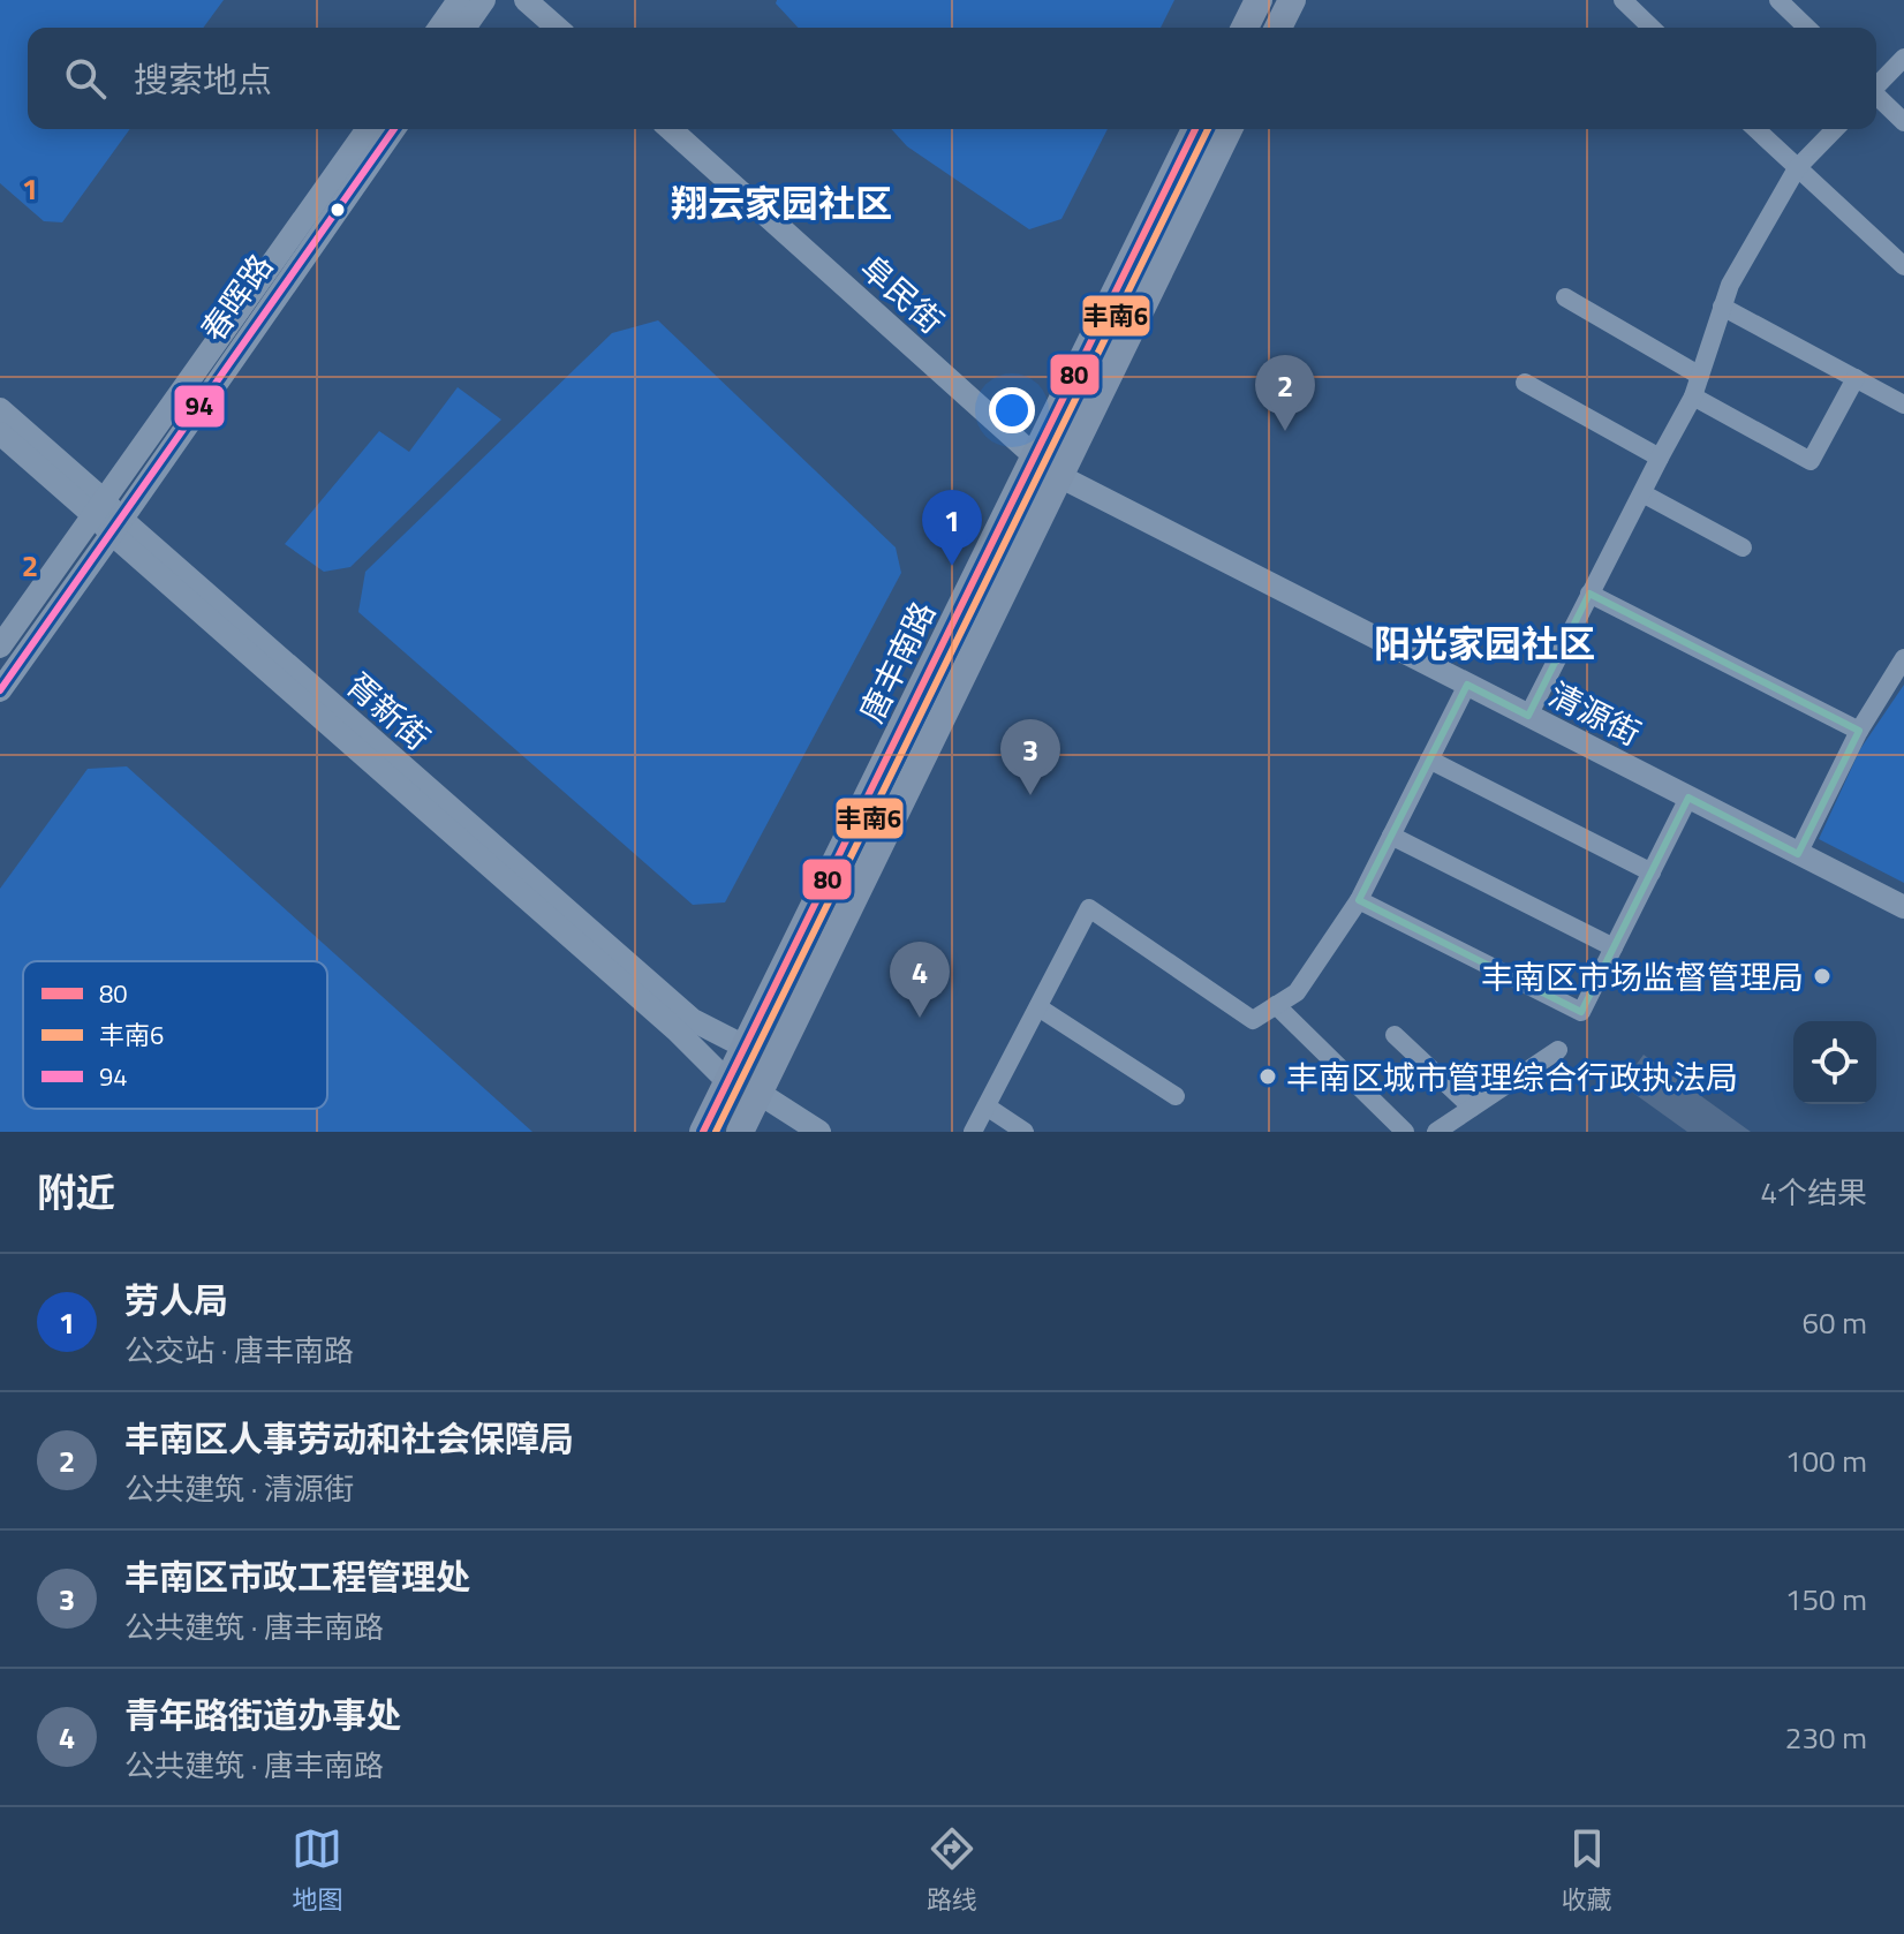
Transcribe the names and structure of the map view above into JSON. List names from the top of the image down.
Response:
{
  "streets": {
    "main road": ["唐丰南路"],
    "street": [
      "阜民街",
      "春晖路",
      "胥新街",
      "清源街"
    ]
  },
  "crossings": [
    ["阜民街", "唐丰南路"],
    ["阜民街", "清源街"],
    ["春晖路", "胥新街"],
    ["唐丰南路", "胥新街"],
    ["唐丰南路", "清源街"]
  ],
  "districts": ["翔云家园社区", "阳光家园社区"],
  "places": ["丰南区市场监督管理局", "丰南区城市管理综合行政执法局"],
  "lines": ["transit line 80", "transit line 丰南6", "transit line 94"],
  "legend": ["80", "丰南6", "94"],
  "page": {
    "search": "搜索地点",
    "pins": [
      "2",
      "1",
      "3",
      "4"
    ],
    "heading": ["附近", "4个结果"],
    "list": [
      {
        "mark": "1",
        "name": "劳人局",
        "note": "公交站 · 唐丰南路",
        "value": "60 m"
      },
      {
        "mark": "2",
        "name": "丰南区人事劳动和社会保障局",
        "note": "公共建筑 · 清源街",
        "value": "100 m"
      },
      {
        "mark": "3",
        "name": "丰南区市政工程管理处",
        "note": "公共建筑 · 唐丰南路",
        "value": "150 m"
      },
      {
        "mark": "4",
        "name": "青年路街道办事处",
        "note": "公共建筑 · 唐丰南路",
        "value": "230 m"
      }
    ],
    "nav": ["地图", "路线", "收藏"]
  },
  "grid": {
    "rows": ["1", "2"]
  }
}
